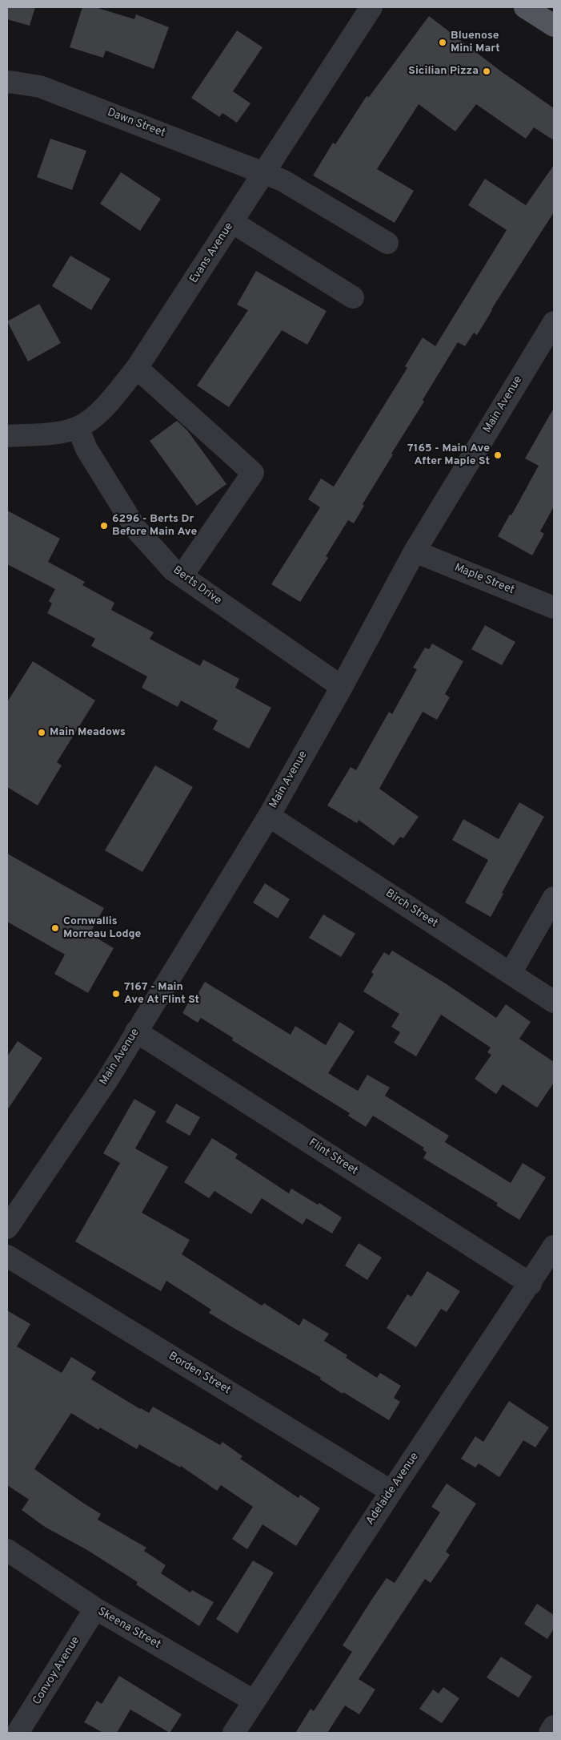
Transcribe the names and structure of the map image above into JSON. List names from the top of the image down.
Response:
{
  "streets": {
    "street": [
      "Dawn Street",
      "Evans Avenue",
      "Main Avenue",
      "Maple Street",
      "Berts Drive",
      "Birch Street",
      "Flint Street",
      "Borden Street",
      "Adelaide Avenue",
      "Skeena Street",
      "Convoy Avenue"
    ]
  },
  "crossings": [
    ["Dawn Street", "Evans Avenue"],
    ["Evans Avenue", "Berts Drive"],
    ["Main Avenue", "Maple Street"],
    ["Main Avenue", "Berts Drive"],
    ["Main Avenue", "Birch Street"],
    ["Main Avenue", "Flint Street"],
    ["Flint Street", "Adelaide Avenue"],
    ["Borden Street", "Adelaide Avenue"],
    ["Adelaide Avenue", "Skeena Street"],
    ["Skeena Street", "Convoy Avenue"]
  ],
  "places": [
    "Bluenose Mini Mart",
    "Sicilian Pizza",
    "7165 - Main Ave After Maple St",
    "6296 - Berts Dr Before Main Ave",
    "Main Meadows",
    "Cornwallis Morreau Lodge",
    "7167 - Main Ave At Flint St"
  ]
}
